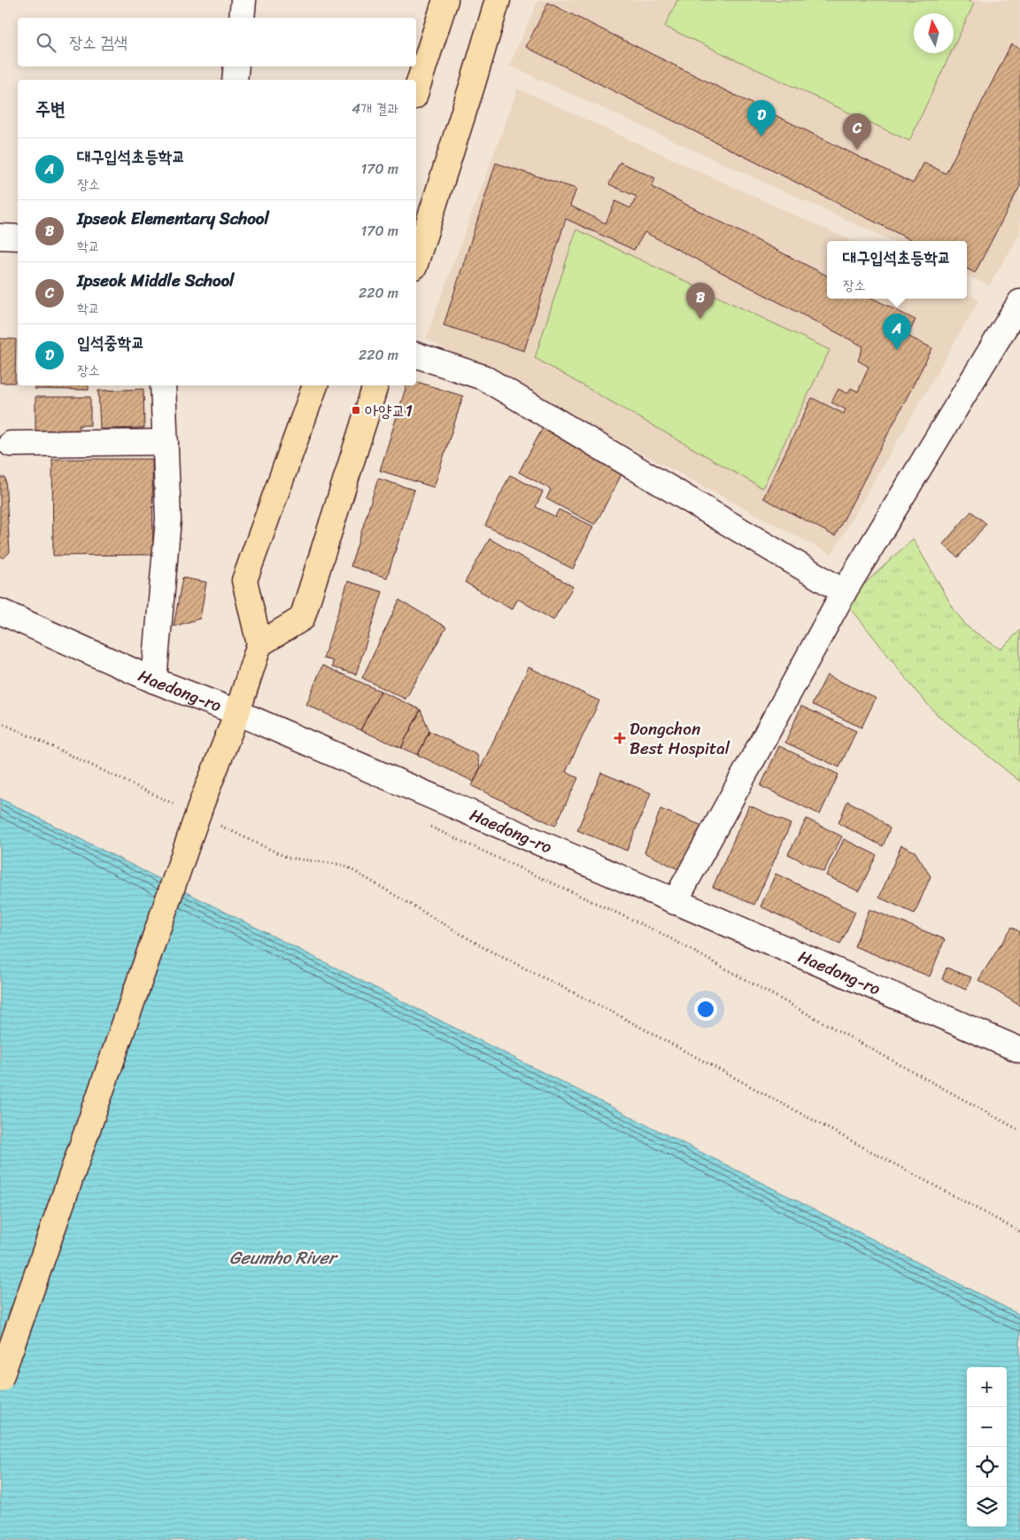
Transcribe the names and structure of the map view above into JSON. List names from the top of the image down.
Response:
{
  "streets": {
    "street": ["Haedong-ro"]
  },
  "water": ["Geumho River"],
  "places": {
    "transit": ["아양교1"],
    "health": ["Dongchon Best Hospital"]
  },
  "north": "top",
  "page": {
    "search": "장소 검색",
    "heading": ["주변", "4개 결과"],
    "pins": [
      "D",
      "C",
      "B",
      "A"
    ],
    "list": [
      {
        "mark": "A",
        "name": "대구입석초등학교",
        "note": "장소",
        "value": "170 m"
      },
      {
        "mark": "B",
        "name": "Ipseok Elementary School",
        "note": "학교",
        "value": "170 m"
      },
      {
        "mark": "C",
        "name": "Ipseok Middle School",
        "note": "학교",
        "value": "220 m"
      },
      {
        "mark": "D",
        "name": "입석중학교",
        "note": "장소",
        "value": "220 m"
      }
    ],
    "popup": ["대구입석초등학교", "장소"],
    "map_buttons": ["+", "−"]
  }
}
